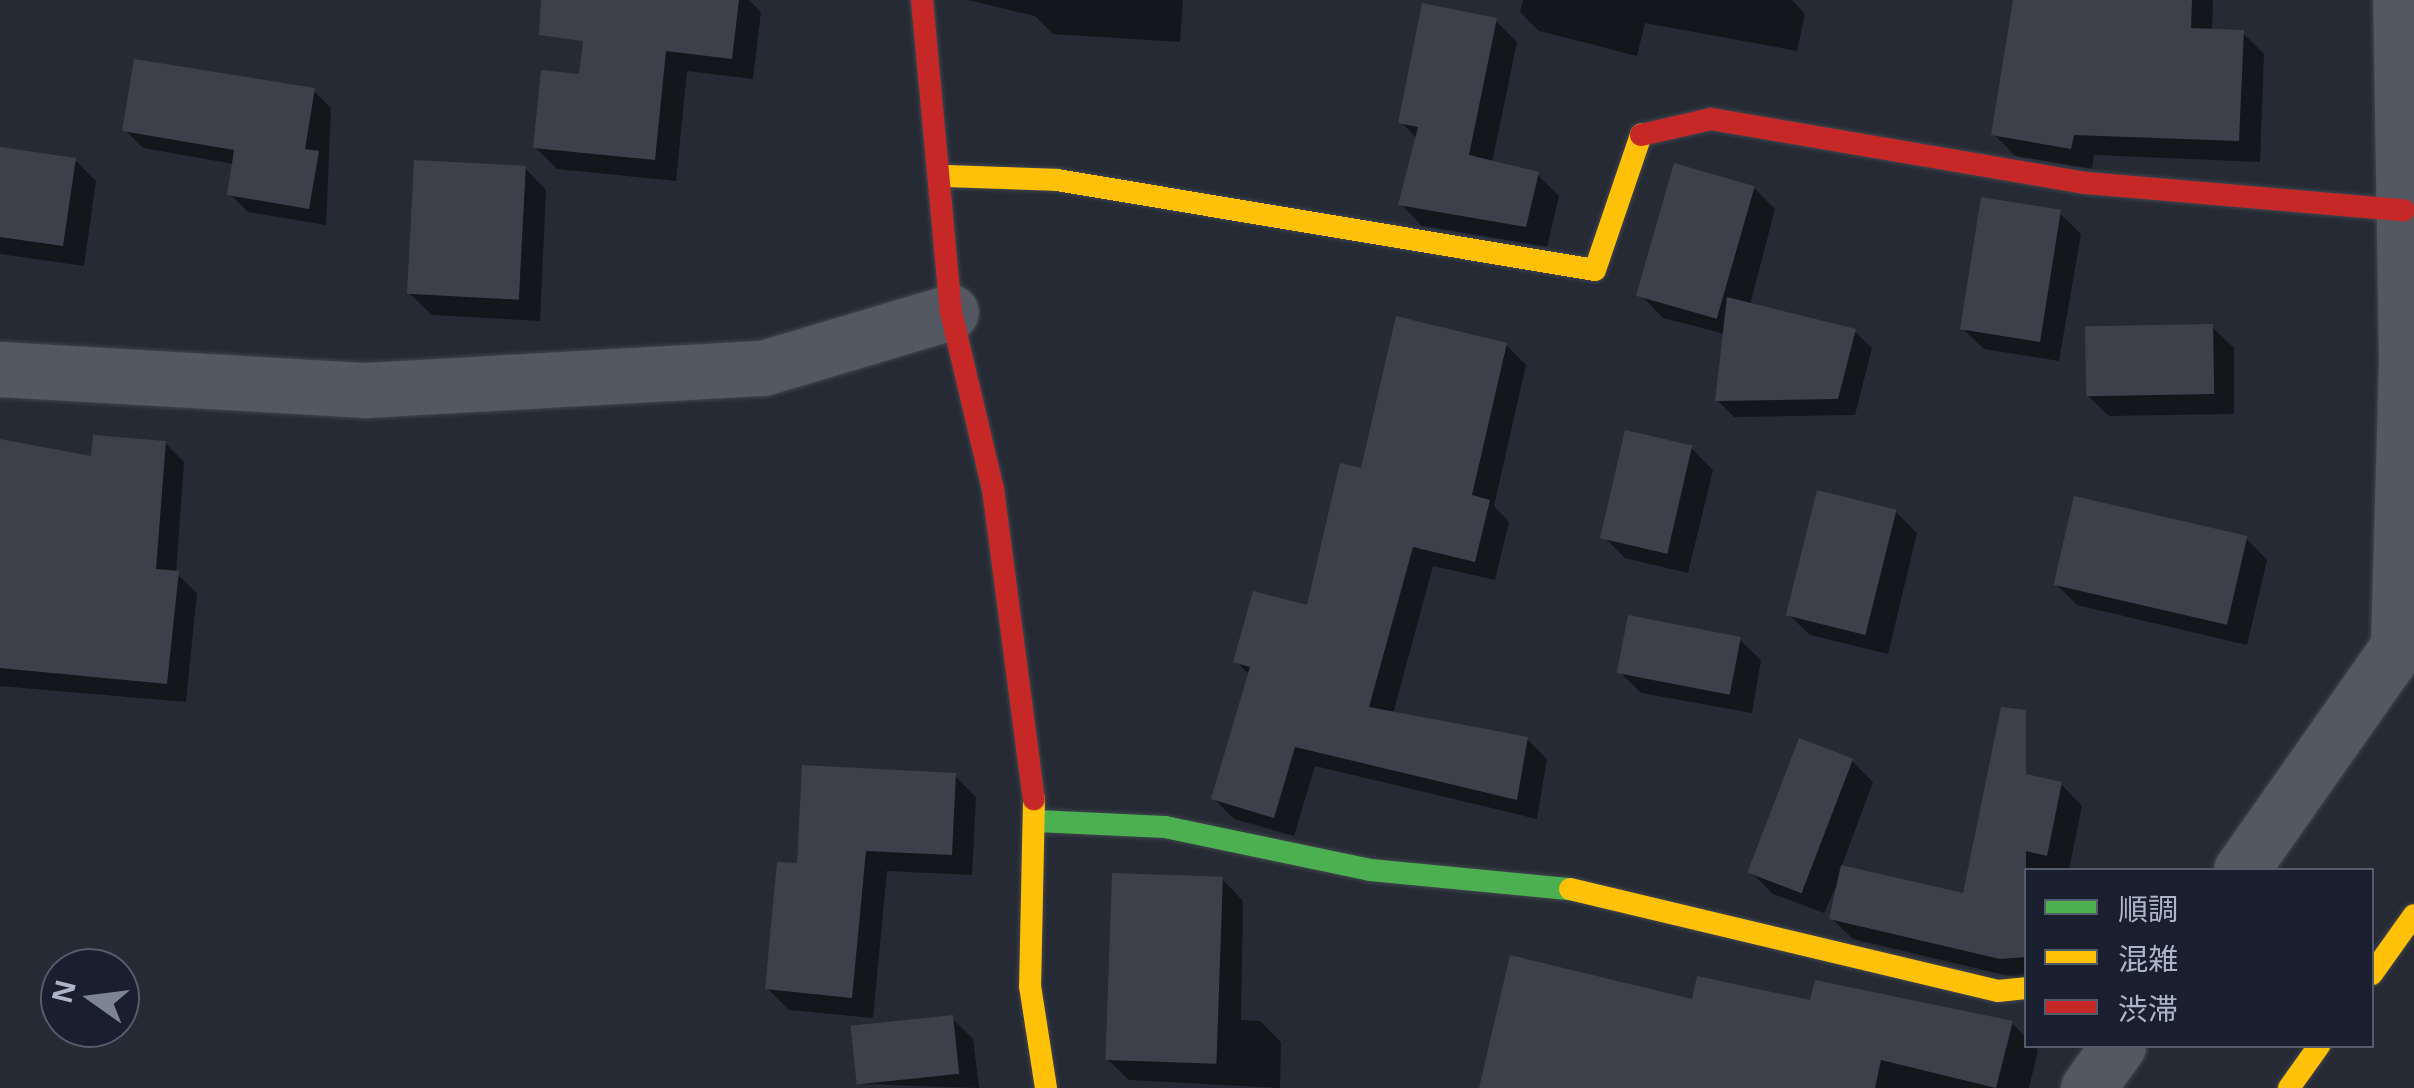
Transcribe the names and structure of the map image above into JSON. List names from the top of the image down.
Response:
{
  "legend": ["順調", "混雑", "渋滞"],
  "north": "left"
}
